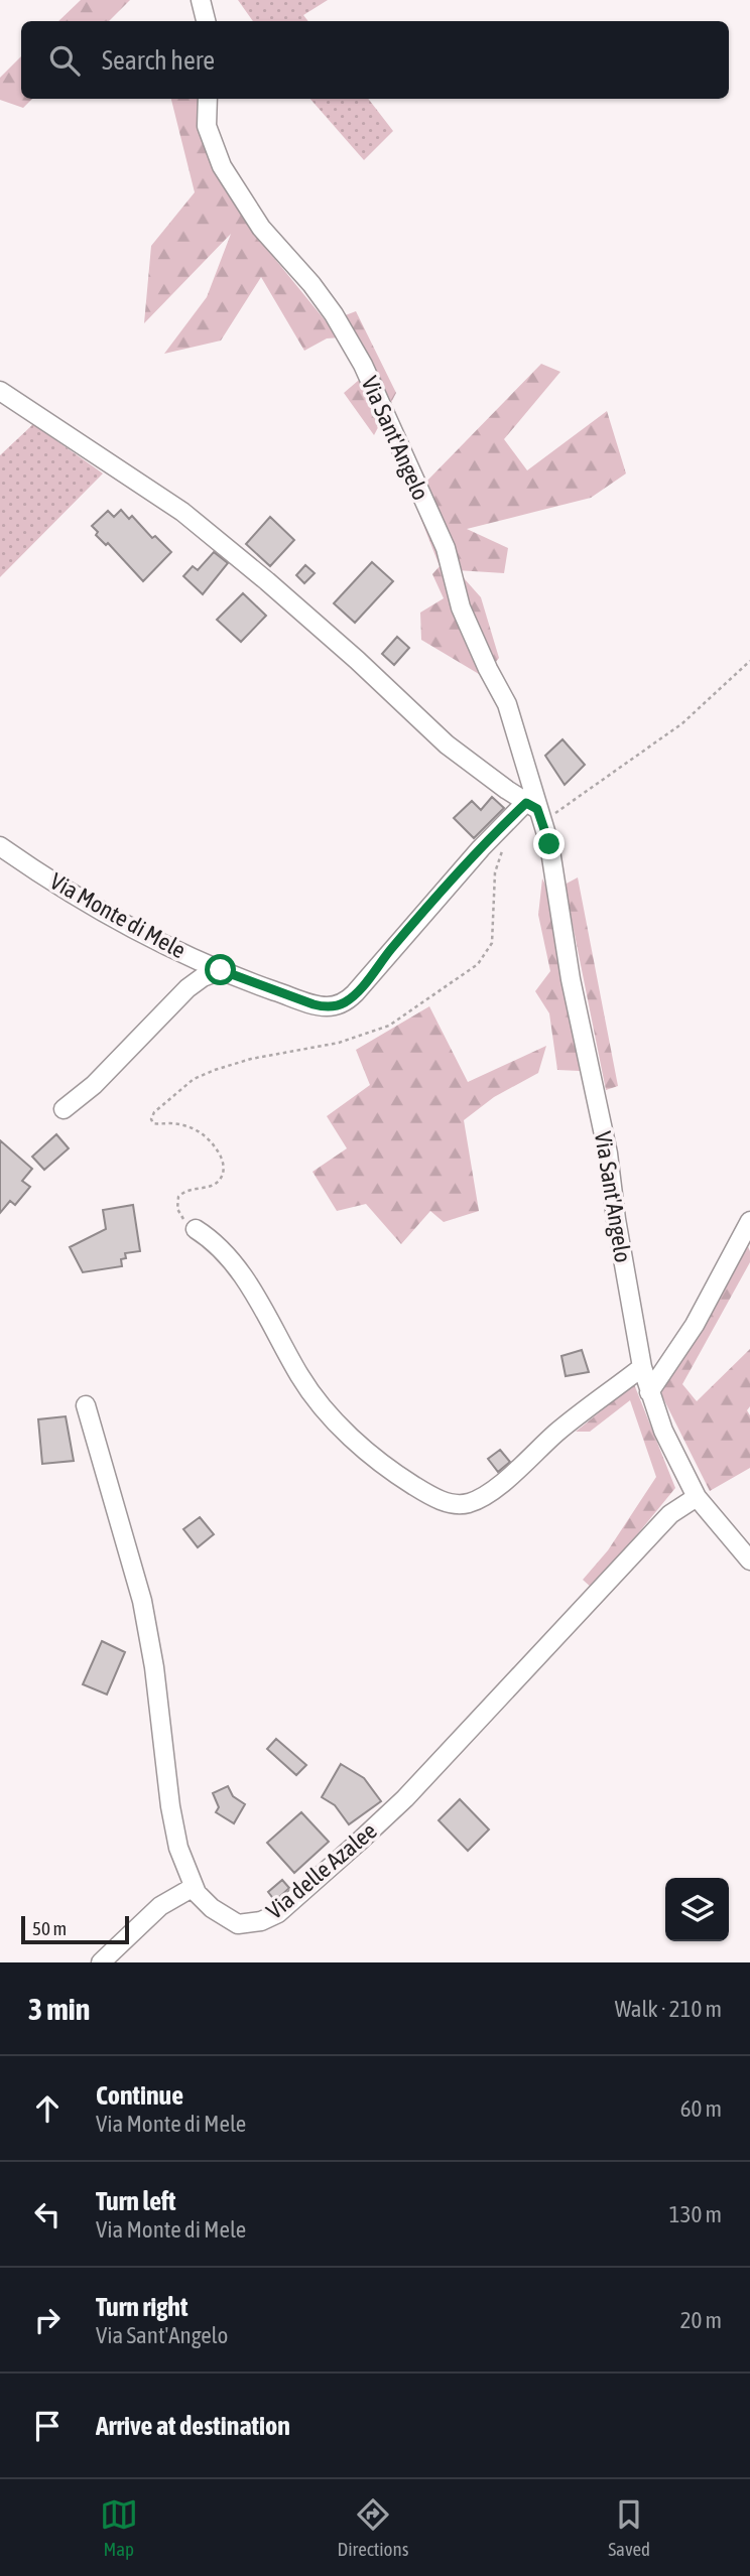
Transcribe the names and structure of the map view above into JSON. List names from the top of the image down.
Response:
{
  "streets": {
    "street": ["Via Sant'Angelo", "Via Monte di Mele", "Via delle Azalee"]
  },
  "crossings": [
    ["Via Sant'Angelo", "Via Monte di Mele"],
    ["Via Sant'Angelo", "Via delle Azalee"]
  ],
  "scale_bar": "50 m",
  "page": {
    "search": "Search here",
    "scale": "50 m",
    "heading": ["3 min", "Walk · 210 m"],
    "list": [
      ["Continue", "Via Monte di Mele", "60 m"],
      ["Turn left", "Via Monte di Mele", "130 m"],
      ["Turn right", "Via Sant'Angelo", "20 m"],
      "Arrive at destination"
    ],
    "nav": ["Map", "Directions", "Saved"]
  }
}
